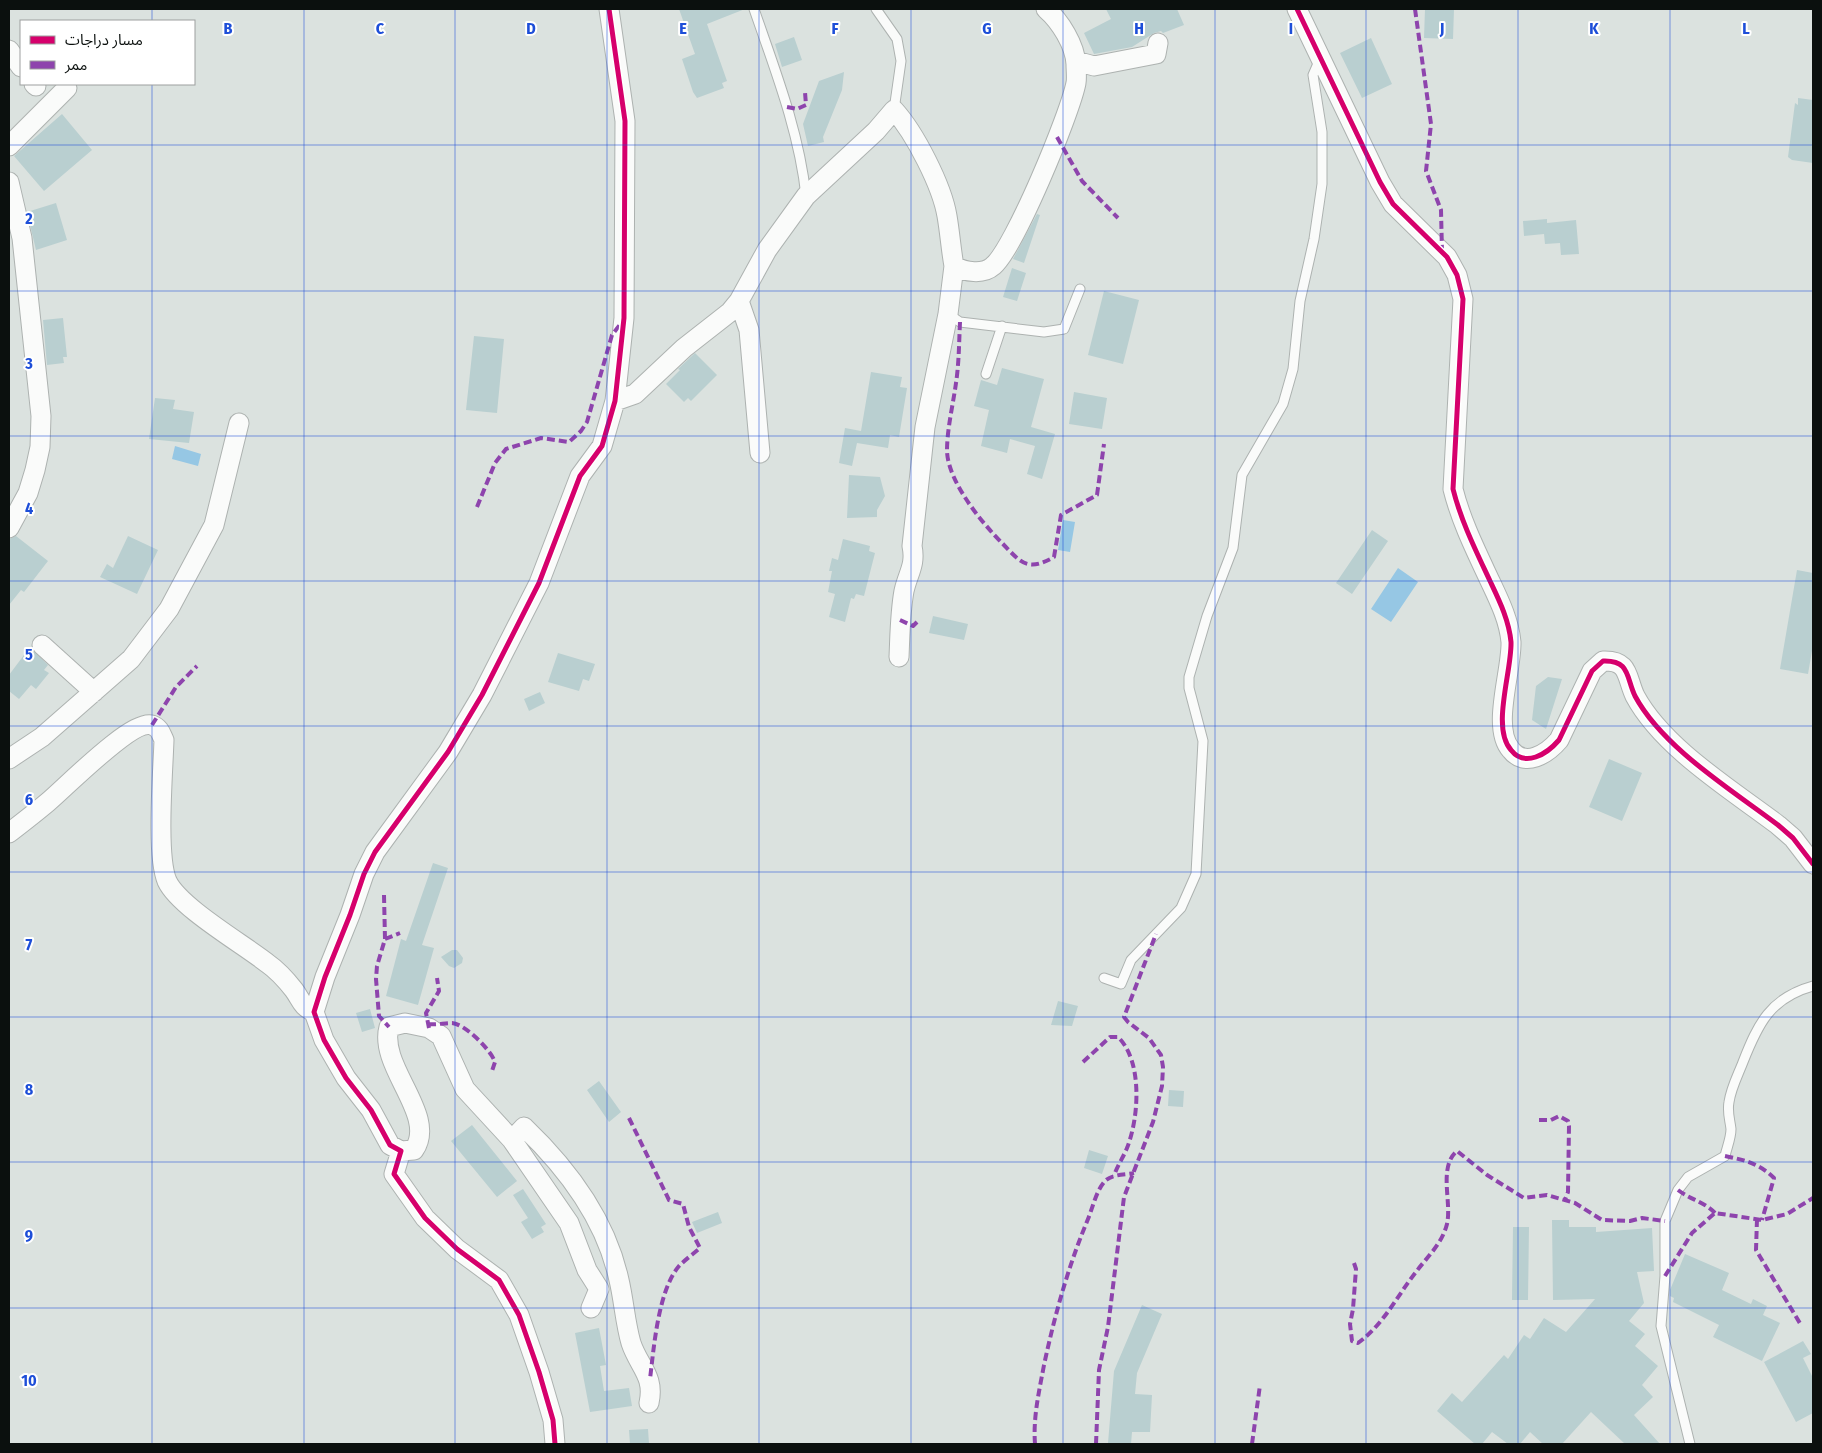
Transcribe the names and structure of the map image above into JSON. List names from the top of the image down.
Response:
{
  "legend": ["مسار دراجات", "ممر"],
  "grid": {
    "columns": [
      "B",
      "C",
      "D",
      "E",
      "F",
      "G",
      "H",
      "I",
      "J",
      "K",
      "L"
    ],
    "rows": [
      "2",
      "3",
      "4",
      "5",
      "6",
      "7",
      "8",
      "9",
      "10"
    ]
  }
}
